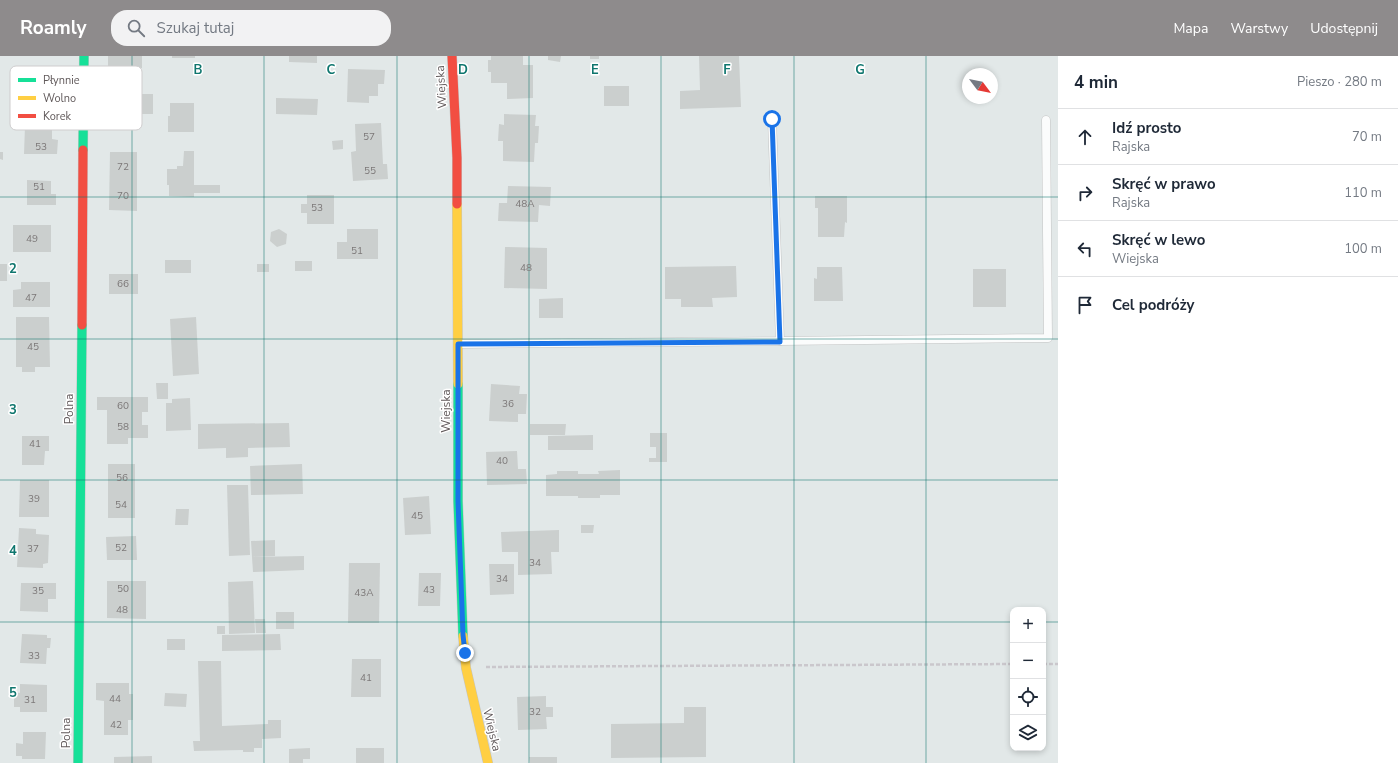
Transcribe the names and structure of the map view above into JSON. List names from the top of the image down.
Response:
{
  "streets": {
    "street": ["Wiejska", "Polna"]
  },
  "house_numbers": [
    "57",
    "53",
    "72",
    "55",
    "51",
    "70",
    "48A",
    "53",
    "49",
    "51",
    "48",
    "66",
    "47",
    "45",
    "36",
    "60",
    "58",
    "41",
    "40",
    "56",
    "39",
    "54",
    "45",
    "52",
    "37",
    "34",
    "34",
    "50",
    "43",
    "35",
    "43A",
    "48",
    "33",
    "41",
    "44",
    "31",
    "32",
    "42"
  ],
  "legend": ["Płynnie", "Wolno", "Korek"],
  "north": "bottom right",
  "page": {
    "header": "Roamly",
    "search": "Szukaj tutaj",
    "nav": ["Mapa", "Warstwy", "Udostępnij"],
    "heading": ["4 min", "Pieszo · 280 m"],
    "list": [
      ["Idź prosto", "Rajska", "70 m"],
      ["Skręć w prawo", "Rajska", "110 m"],
      ["Skręć w lewo", "Wiejska", "100 m"],
      "Cel podróży"
    ],
    "map_buttons": ["+", "−"]
  },
  "grid": {
    "columns": [
      "B",
      "C",
      "D",
      "E",
      "F",
      "G"
    ],
    "rows": [
      "2",
      "3",
      "4",
      "5"
    ]
  }
}
